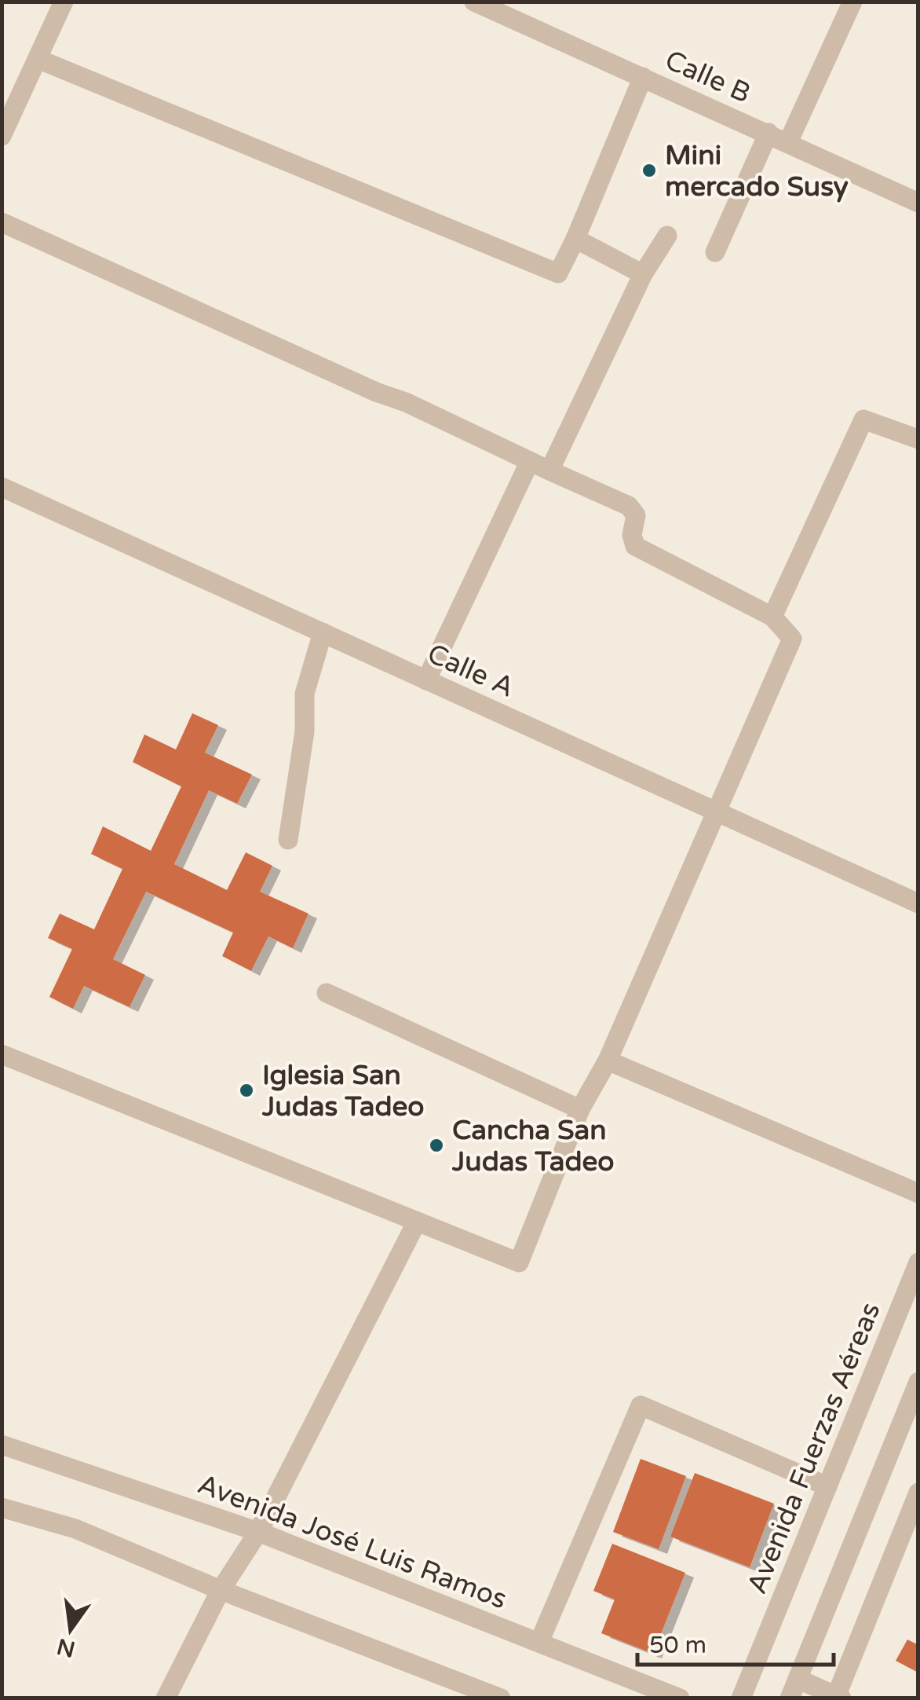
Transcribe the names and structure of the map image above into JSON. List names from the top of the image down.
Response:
{
  "streets": {
    "street": [
      "Calle B",
      "Calle A",
      "Avenida Fuerzas Aéreas",
      "Avenida José Luis Ramos"
    ]
  },
  "places": ["Mini mercado Susy", "Iglesia San Judas Tadeo", "Cancha San Judas Tadeo"],
  "scale_bar": "50 m",
  "north": "bottom"
}
